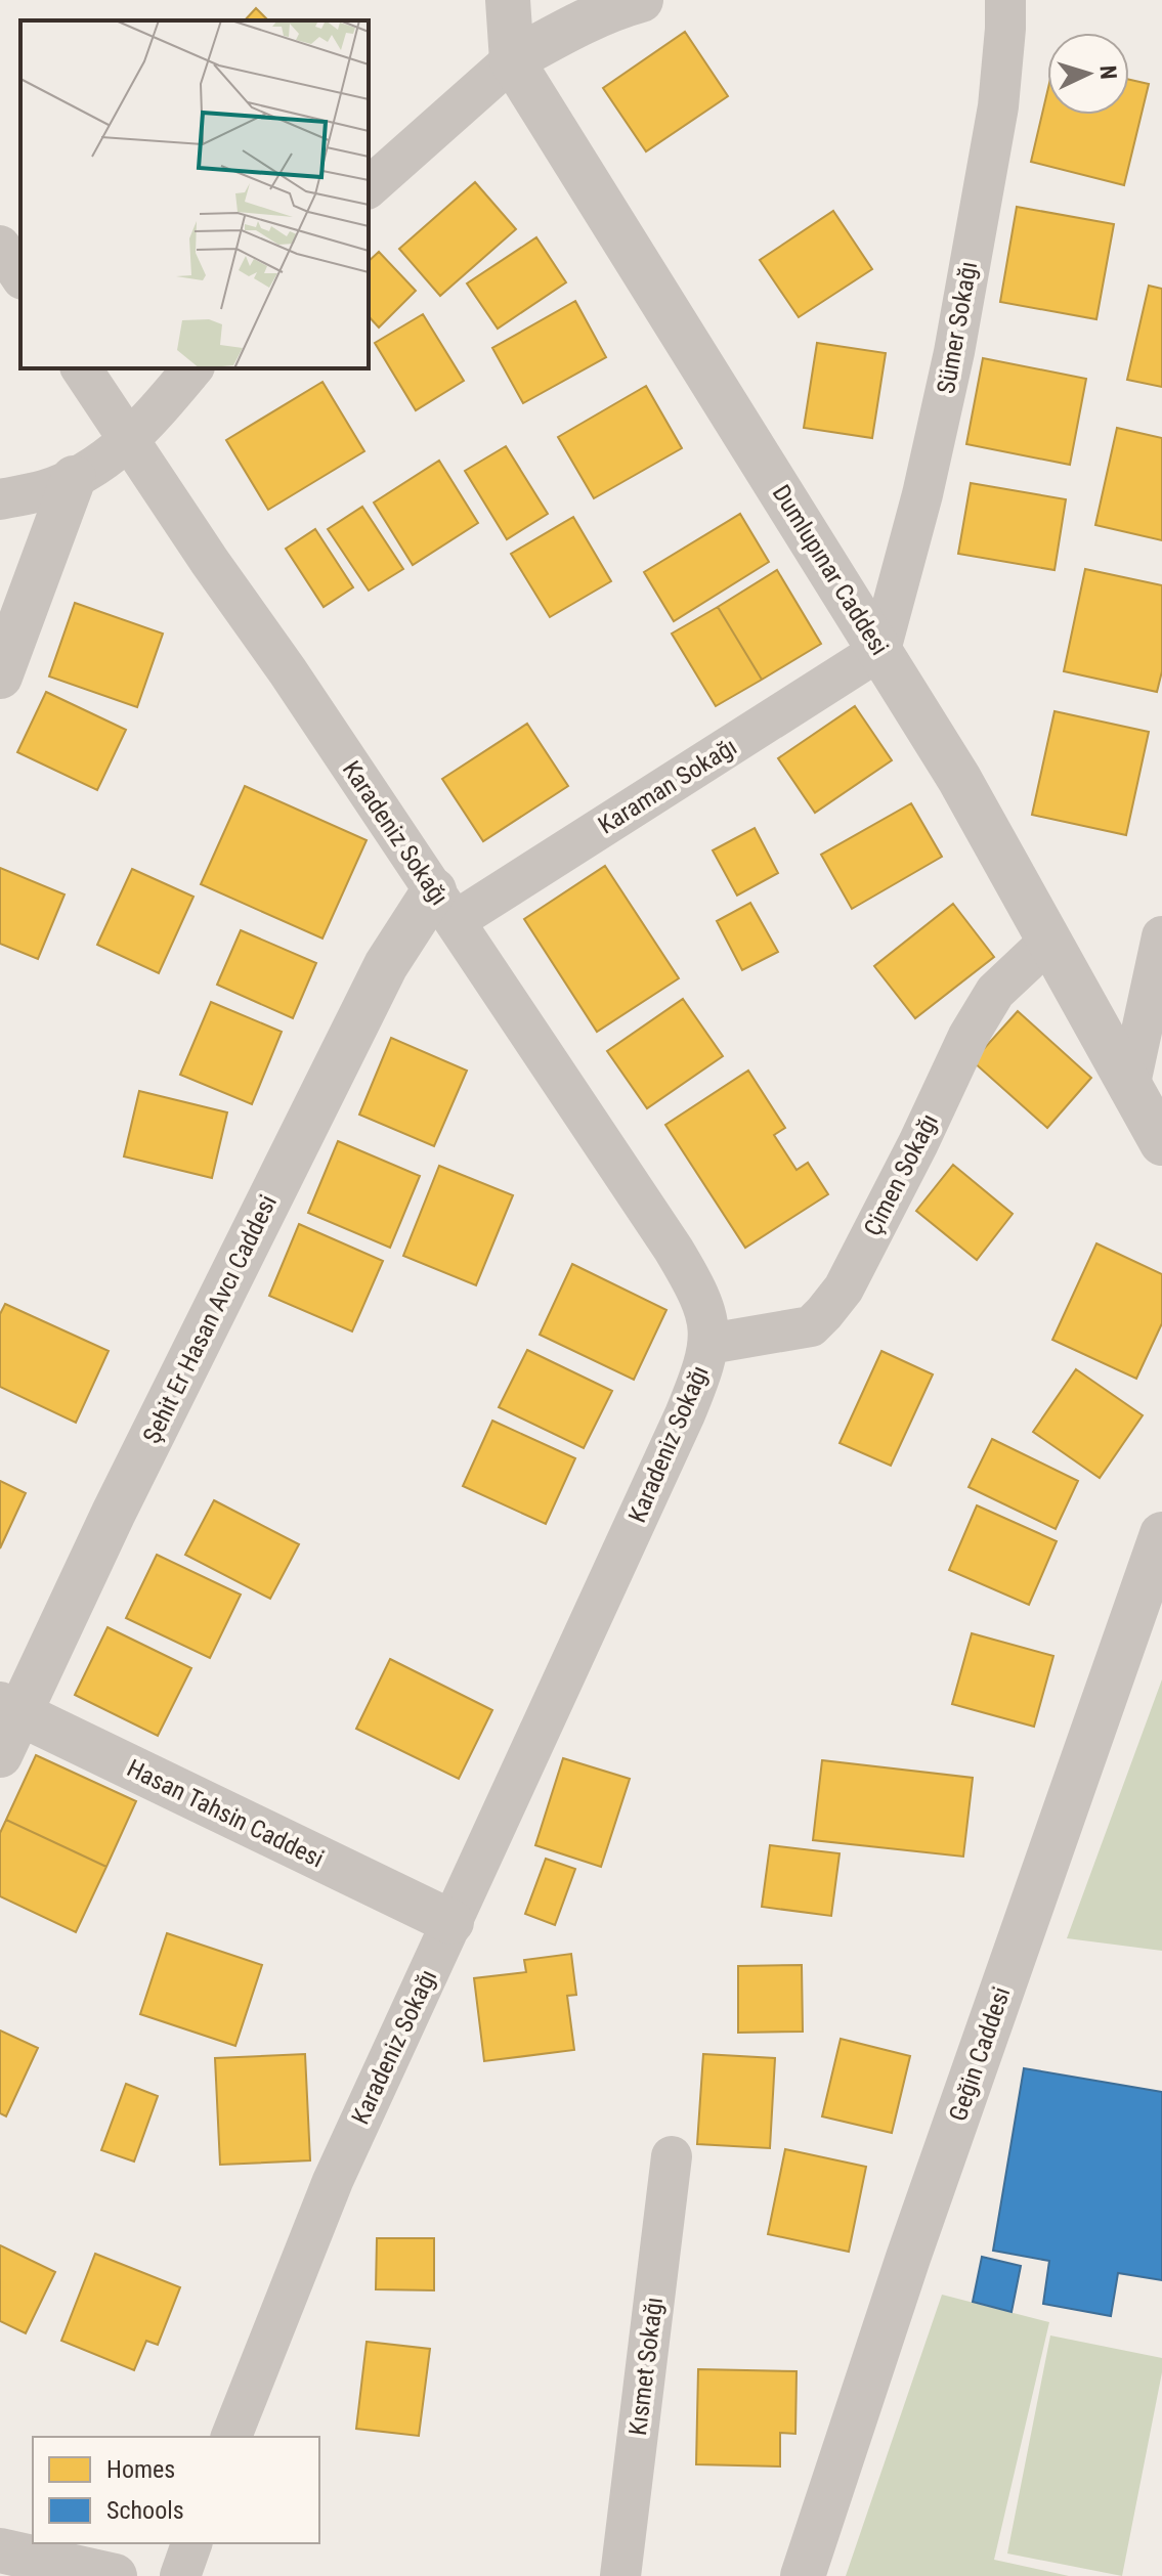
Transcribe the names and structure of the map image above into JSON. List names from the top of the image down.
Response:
{
  "streets": {
    "street": [
      "Sümer Sokağı",
      "Dumlupınar Caddesi",
      "Karaman Sokağı",
      "Karadeniz Sokağı",
      "Çimen Sokağı",
      "Şehit Er Hasan Avcı Caddesi",
      "Hasan Tahsin Caddesi",
      "Geğin Caddesi",
      "Kısmet Sokağı"
    ]
  },
  "crossings": [
    ["Sümer Sokağı", "Dumlupınar Caddesi"],
    ["Sümer Sokağı", "Karaman Sokağı"],
    ["Dumlupınar Caddesi", "Karaman Sokağı"],
    ["Dumlupınar Caddesi", "Çimen Sokağı"],
    ["Karaman Sokağı", "Karadeniz Sokağı"],
    ["Karaman Sokağı", "Şehit Er Hasan Avcı Caddesi"],
    ["Karadeniz Sokağı", "Çimen Sokağı"],
    ["Karadeniz Sokağı", "Şehit Er Hasan Avcı Caddesi"],
    ["Karadeniz Sokağı", "Hasan Tahsin Caddesi"],
    ["Şehit Er Hasan Avcı Caddesi", "Hasan Tahsin Caddesi"]
  ],
  "legend": ["Homes", "Schools"],
  "north": "right"
}
